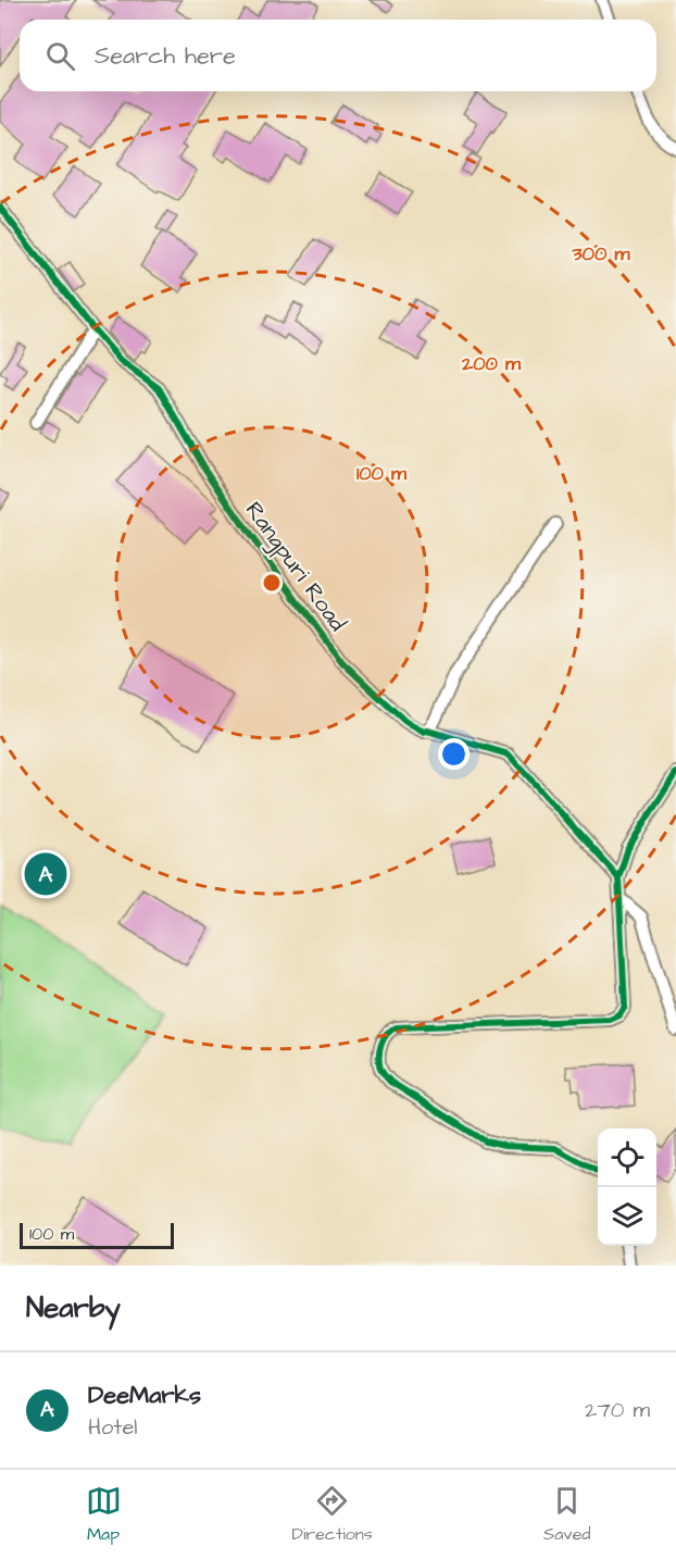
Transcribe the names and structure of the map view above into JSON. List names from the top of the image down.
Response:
{
  "streets": {
    "street": ["Rangpuri Road"]
  },
  "scale_bar": "100 m",
  "page": {
    "search": "Search here",
    "pins": "A",
    "scale": "100 m",
    "heading": "Nearby",
    "list": [
      {
        "mark": "A",
        "name": "DeeMarks",
        "note": "Hotel",
        "value": "270 m"
      }
    ],
    "nav": ["Map", "Directions", "Saved"]
  },
  "rings": ["300 m", "200 m", "100 m"]
}
